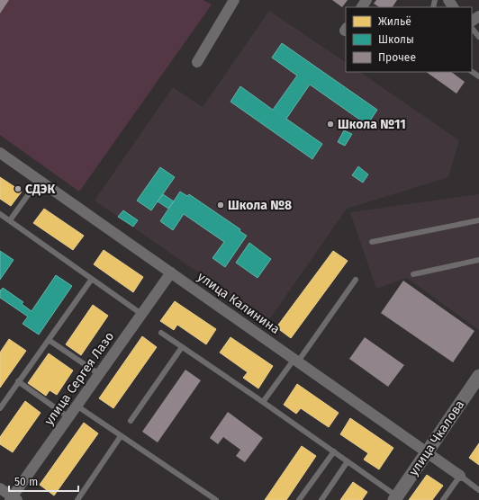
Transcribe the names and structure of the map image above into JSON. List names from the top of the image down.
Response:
{
  "streets": {
    "street": ["улица Калинина", "улица Сергея Лазо", "улица Чкалова"]
  },
  "crossings": [
    ["улица Калинина", "улица Сергея Лазо"],
    ["улица Калинина", "улица Чкалова"]
  ],
  "places": ["Школа №11", "СДЭК", "Школа №8"],
  "legend": ["Жильё", "Школы", "Прочее"],
  "scale_bar": "50 m"
}
